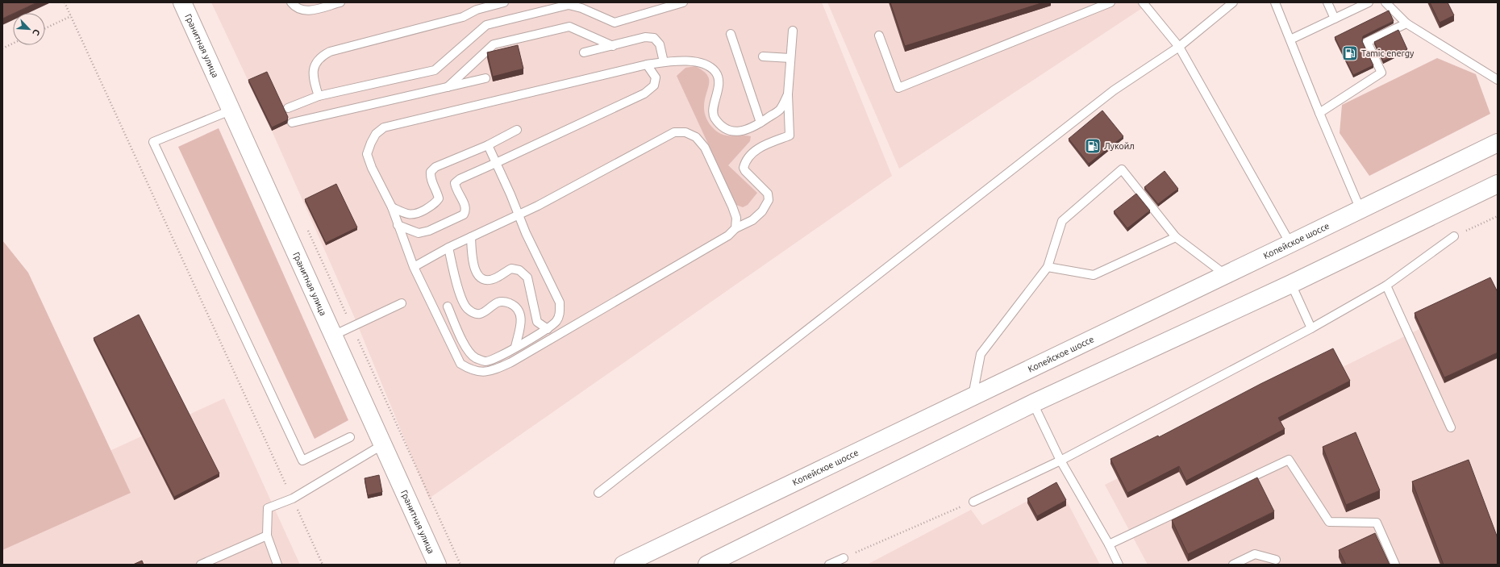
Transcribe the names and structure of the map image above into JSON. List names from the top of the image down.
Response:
{
  "streets": {
    "main road": ["Гранитная улица", "Копейское шоссе"]
  },
  "places": {
    "fuel station": ["Tamic energy", "Лукойл"]
  },
  "north": "bottom right"
}
